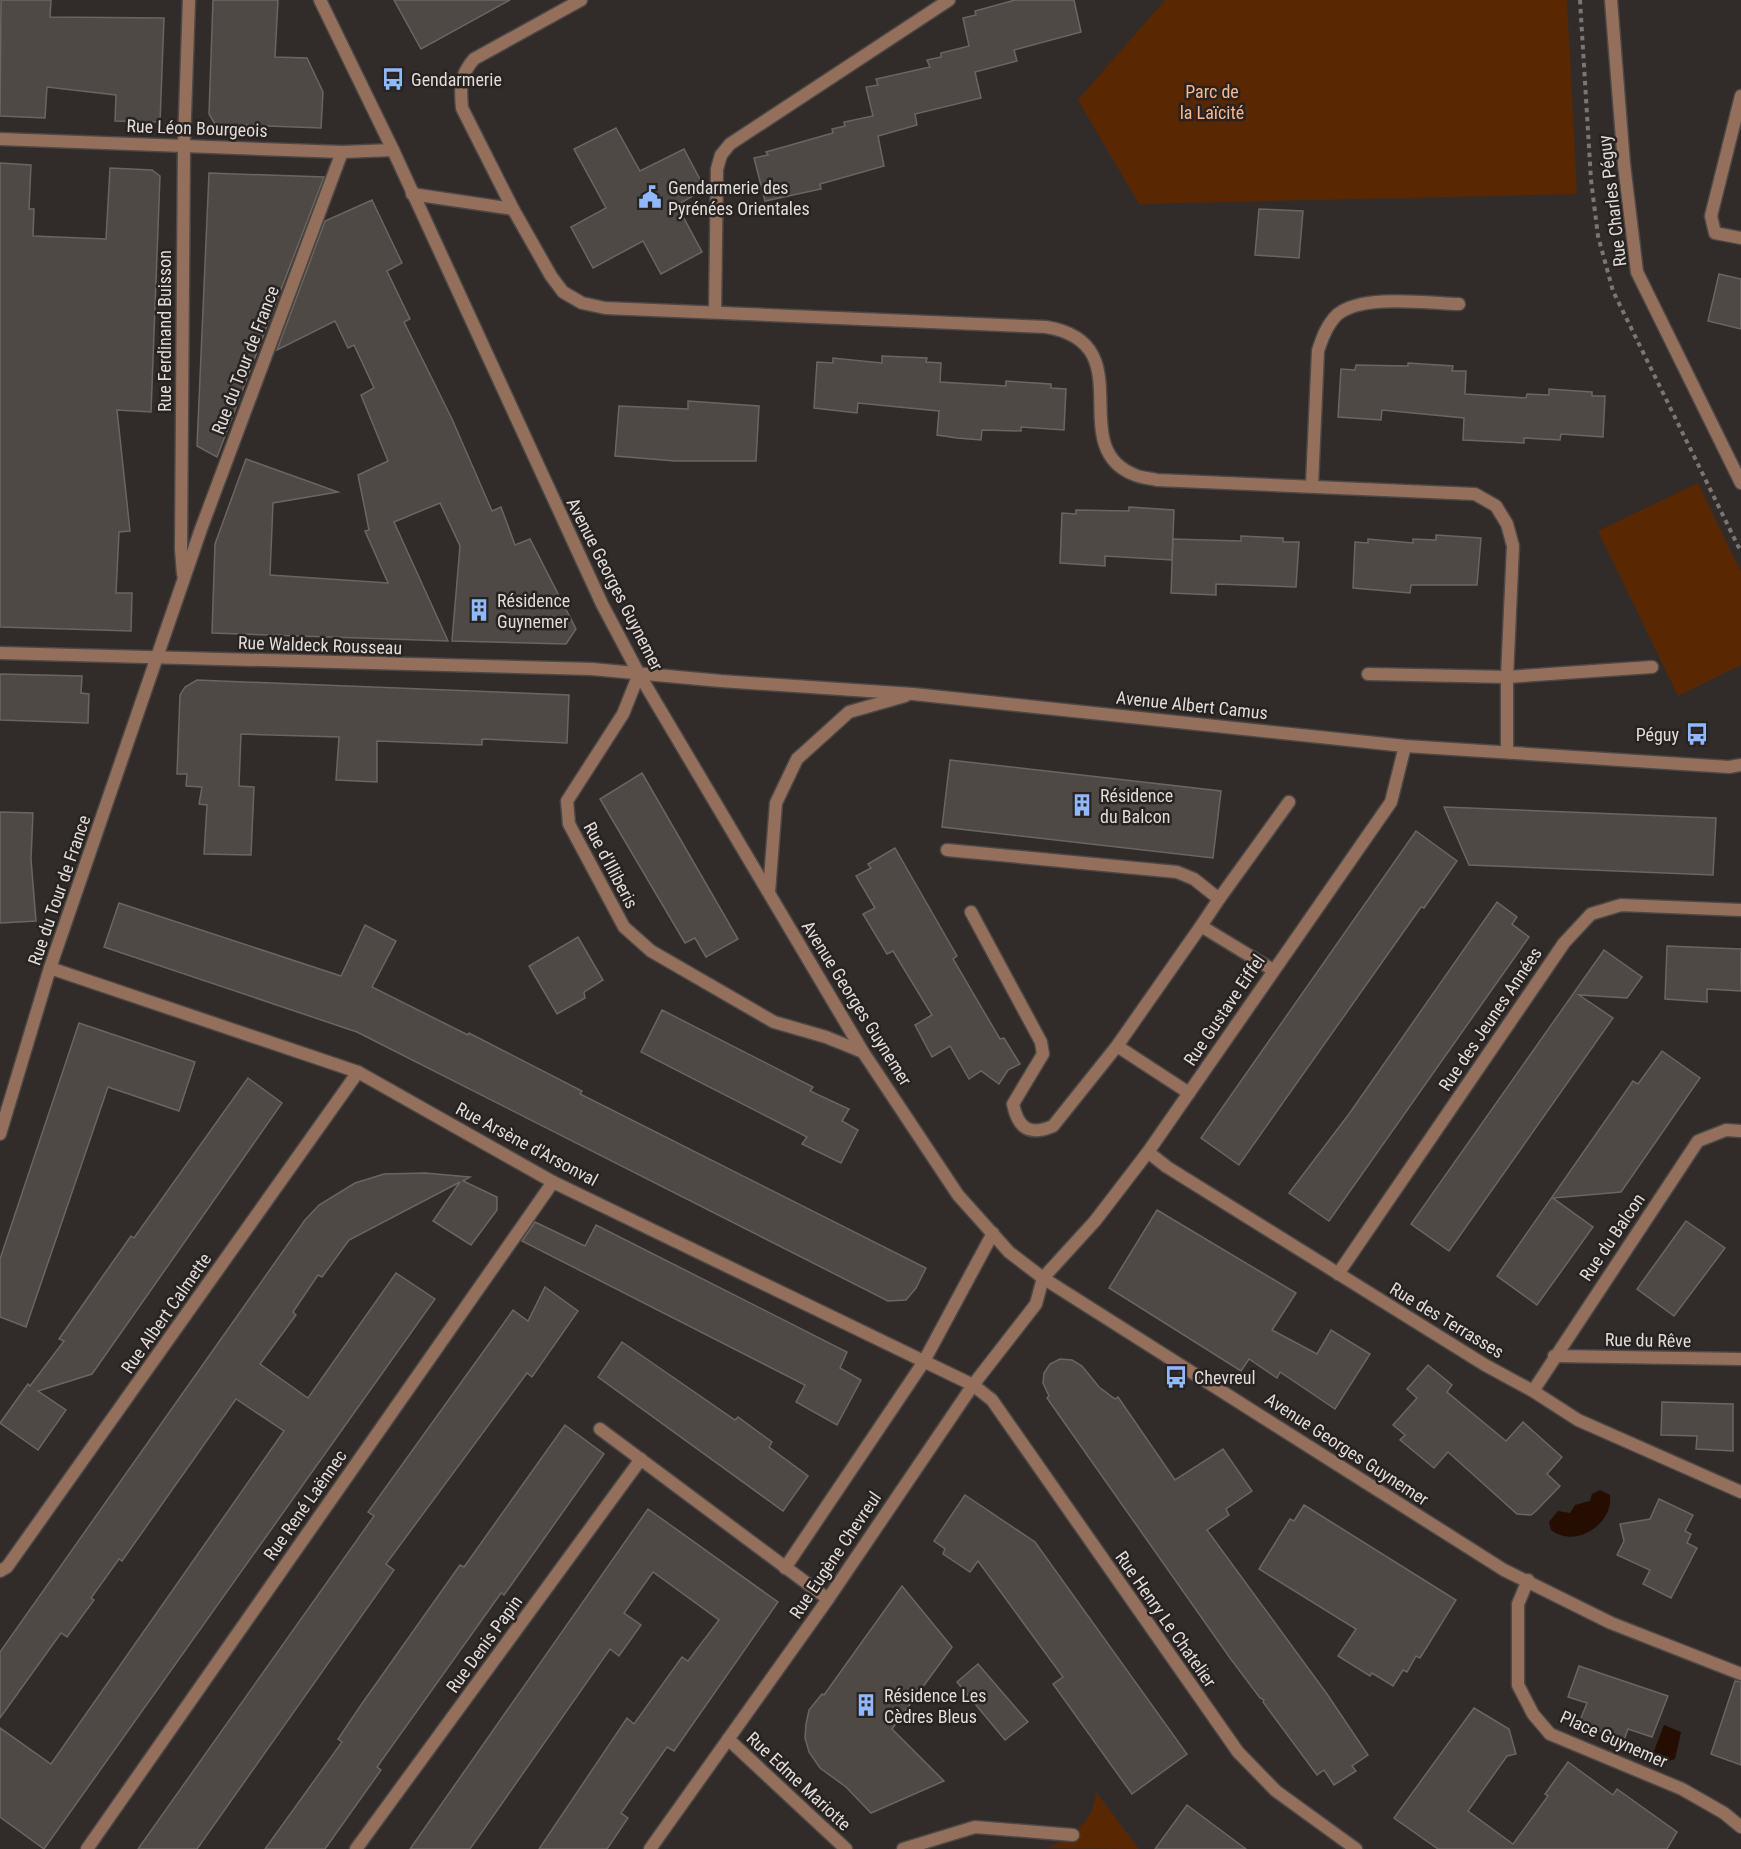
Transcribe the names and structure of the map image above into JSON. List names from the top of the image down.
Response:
{
  "streets": {
    "street": [
      "Rue Léon Bourgeois",
      "Rue Charles Péguy",
      "Rue Ferdinand Buisson",
      "Rue du Tour de France",
      "Avenue Georges Guynemer",
      "Rue Waldeck Rousseau",
      "Avenue Albert Camus",
      "Rue d'Illiberis",
      "Rue Gustave Eiffel",
      "Rue des Jeunes Années",
      "Rue Arsène d'Arsonval",
      "Rue du Balcon",
      "Rue Albert Calmette",
      "Rue des Terrasses",
      "Rue du Rêve",
      "Rue René Laënnec",
      "Rue Eugène Chevreul",
      "Rue Henry Le Chatelier",
      "Rue Denis Papin",
      "Place Guynemer",
      "Rue Edme Mariotte"
    ]
  },
  "crossings": [
    ["Rue Léon Bourgeois", "Rue Ferdinand Buisson"],
    ["Rue Léon Bourgeois", "Rue du Tour de France"],
    ["Rue Léon Bourgeois", "Avenue Georges Guynemer"],
    ["Rue Ferdinand Buisson", "Rue du Tour de France"],
    ["Rue Ferdinand Buisson", "Rue Waldeck Rousseau"],
    ["Rue du Tour de France", "Rue Waldeck Rousseau"],
    ["Rue du Tour de France", "Rue Arsène d'Arsonval"],
    ["Avenue Georges Guynemer", "Rue Waldeck Rousseau"],
    ["Avenue Georges Guynemer", "Avenue Albert Camus"],
    ["Avenue Georges Guynemer", "Rue d'Illiberis"],
    ["Avenue Georges Guynemer", "Rue Gustave Eiffel"],
    ["Avenue Georges Guynemer", "Rue Eugène Chevreul"],
    ["Avenue Georges Guynemer", "Place Guynemer"],
    ["Rue Waldeck Rousseau", "Avenue Albert Camus"],
    ["Rue Waldeck Rousseau", "Rue d'Illiberis"],
    ["Avenue Albert Camus", "Rue d'Illiberis"],
    ["Avenue Albert Camus", "Rue Gustave Eiffel"],
    ["Rue Gustave Eiffel", "Rue des Terrasses"],
    ["Rue Gustave Eiffel", "Rue Eugène Chevreul"],
    ["Rue des Jeunes Années", "Rue des Terrasses"],
    ["Rue Arsène d'Arsonval", "Rue Albert Calmette"],
    ["Rue Arsène d'Arsonval", "Rue René Laënnec"],
    ["Rue Arsène d'Arsonval", "Rue Eugène Chevreul"],
    ["Rue Arsène d'Arsonval", "Rue Henry Le Chatelier"],
    ["Rue du Balcon", "Rue des Terrasses"],
    ["Rue du Balcon", "Rue du Rêve"],
    ["Rue Eugène Chevreul", "Rue Henry Le Chatelier"],
    ["Rue Eugène Chevreul", "Rue Edme Mariotte"]
  ],
  "parks": ["Parc de la Laïcité"],
  "places": {
    "bus stop": ["Gendarmerie", "Péguy", "Chevreul"],
    "public building": ["Gendarmerie des Pyrénées Orientales"],
    "building": ["Résidence Guynemer", "Résidence du Balcon", "Résidence Les Cèdres Bleus"]
  }
}
